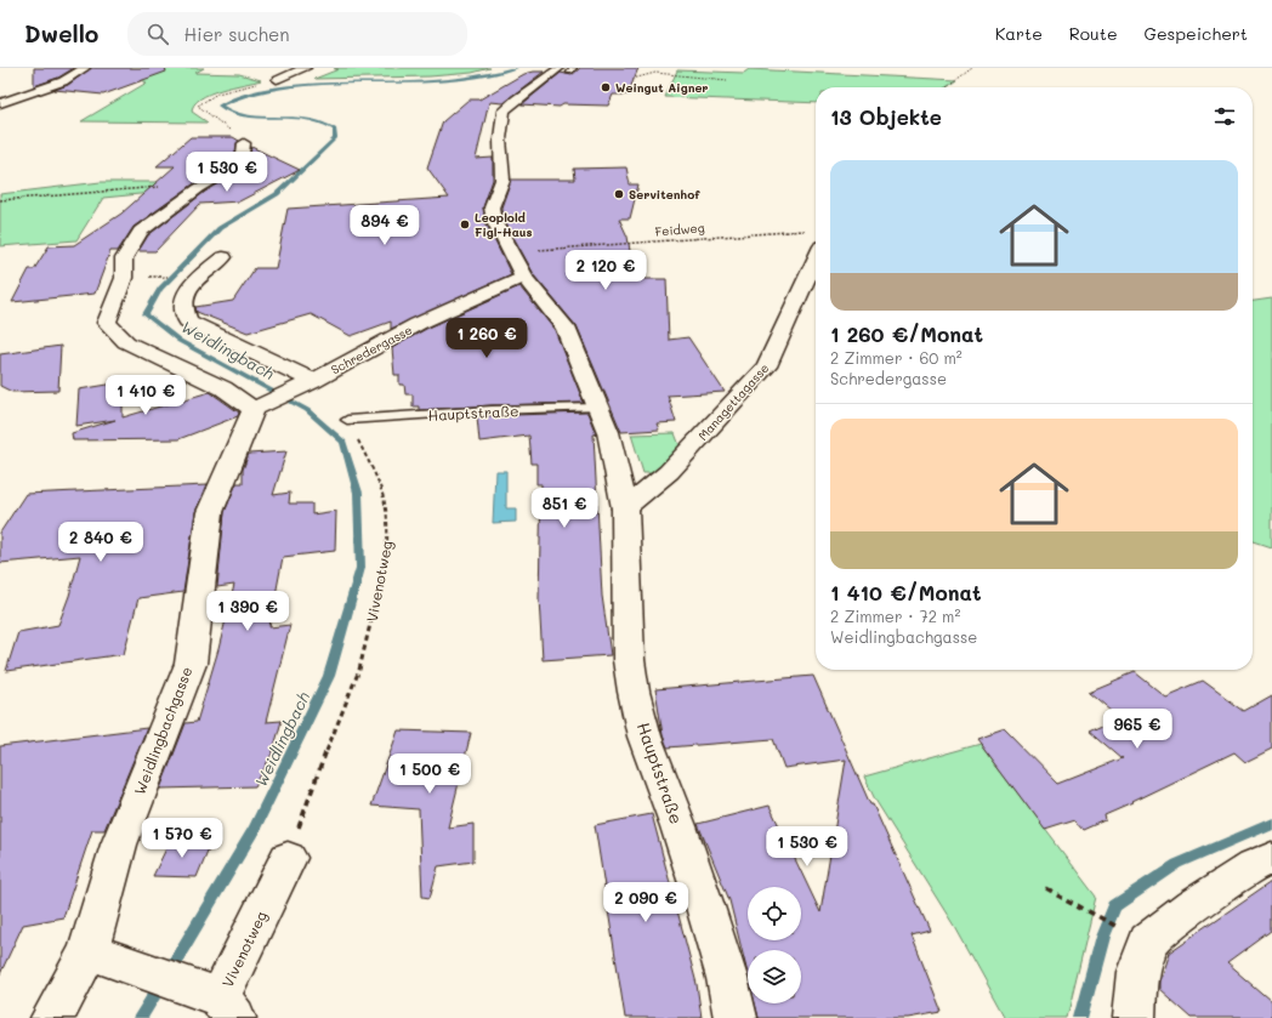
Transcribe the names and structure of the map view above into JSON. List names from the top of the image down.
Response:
{
  "streets": {
    "street": [
      "Schredergasse",
      "Managettagasse",
      "Hauptstraße",
      "Vivenotweg",
      "Weidlingbachgasse"
    ],
    "path": ["Feidweg"]
  },
  "crossings": [
    ["Schredergasse", "Hauptstraße"],
    ["Schredergasse", "Weidlingbachgasse"],
    ["Managettagasse", "Hauptstraße"],
    ["Hauptstraße", "Vivenotweg"]
  ],
  "water": ["Weidlingbach"],
  "places": ["Weingut Aigner", "Servitenhof", "Leoplold Figl-Haus"],
  "page": {
    "header": "Dwello",
    "search": "Hier suchen",
    "nav": ["Karte", "Route", "Gespeichert"],
    "heading": "13 Objekte",
    "list": [
      {
        "name": "1 260 €/Monat",
        "note": "2 Zimmer · 60 m² · Schredergasse"
      },
      {
        "name": "1 410 €/Monat",
        "note": "2 Zimmer · 72 m² · Weidlingbachgasse"
      }
    ],
    "price": [
      "1 530 €",
      "894 €",
      "2 120 €",
      "1 260 €",
      "1 410 €",
      "851 €",
      "2 840 €",
      "1 390 €",
      "965 €",
      "1 500 €",
      "1 570 €",
      "1 530 €",
      "2 090 €"
    ]
  }
}
